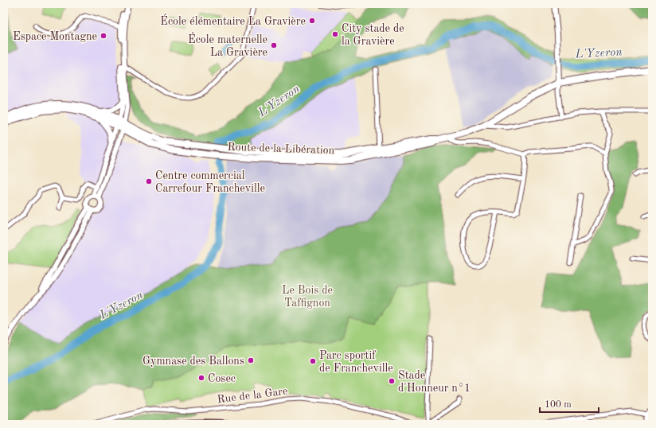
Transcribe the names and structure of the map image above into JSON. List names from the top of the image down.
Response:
{
  "streets": {
    "main road": ["Route de la Libération"],
    "street": ["Rue de la Gare"]
  },
  "water": ["L'Yzeron"],
  "parks": ["Le Bois de Taffignon"],
  "places": [
    "École élémentaire La Gravière",
    "City stade de la Gravière",
    "Espace Montagne",
    "École maternelle La Gravière",
    "Centre commercial Carrefour Francheville",
    "Gymnase des Ballons",
    "Parc sportif de Francheville",
    "Cosec",
    "Stade d'Honneur n°1"
  ],
  "scale_bar": "100 m"
}
